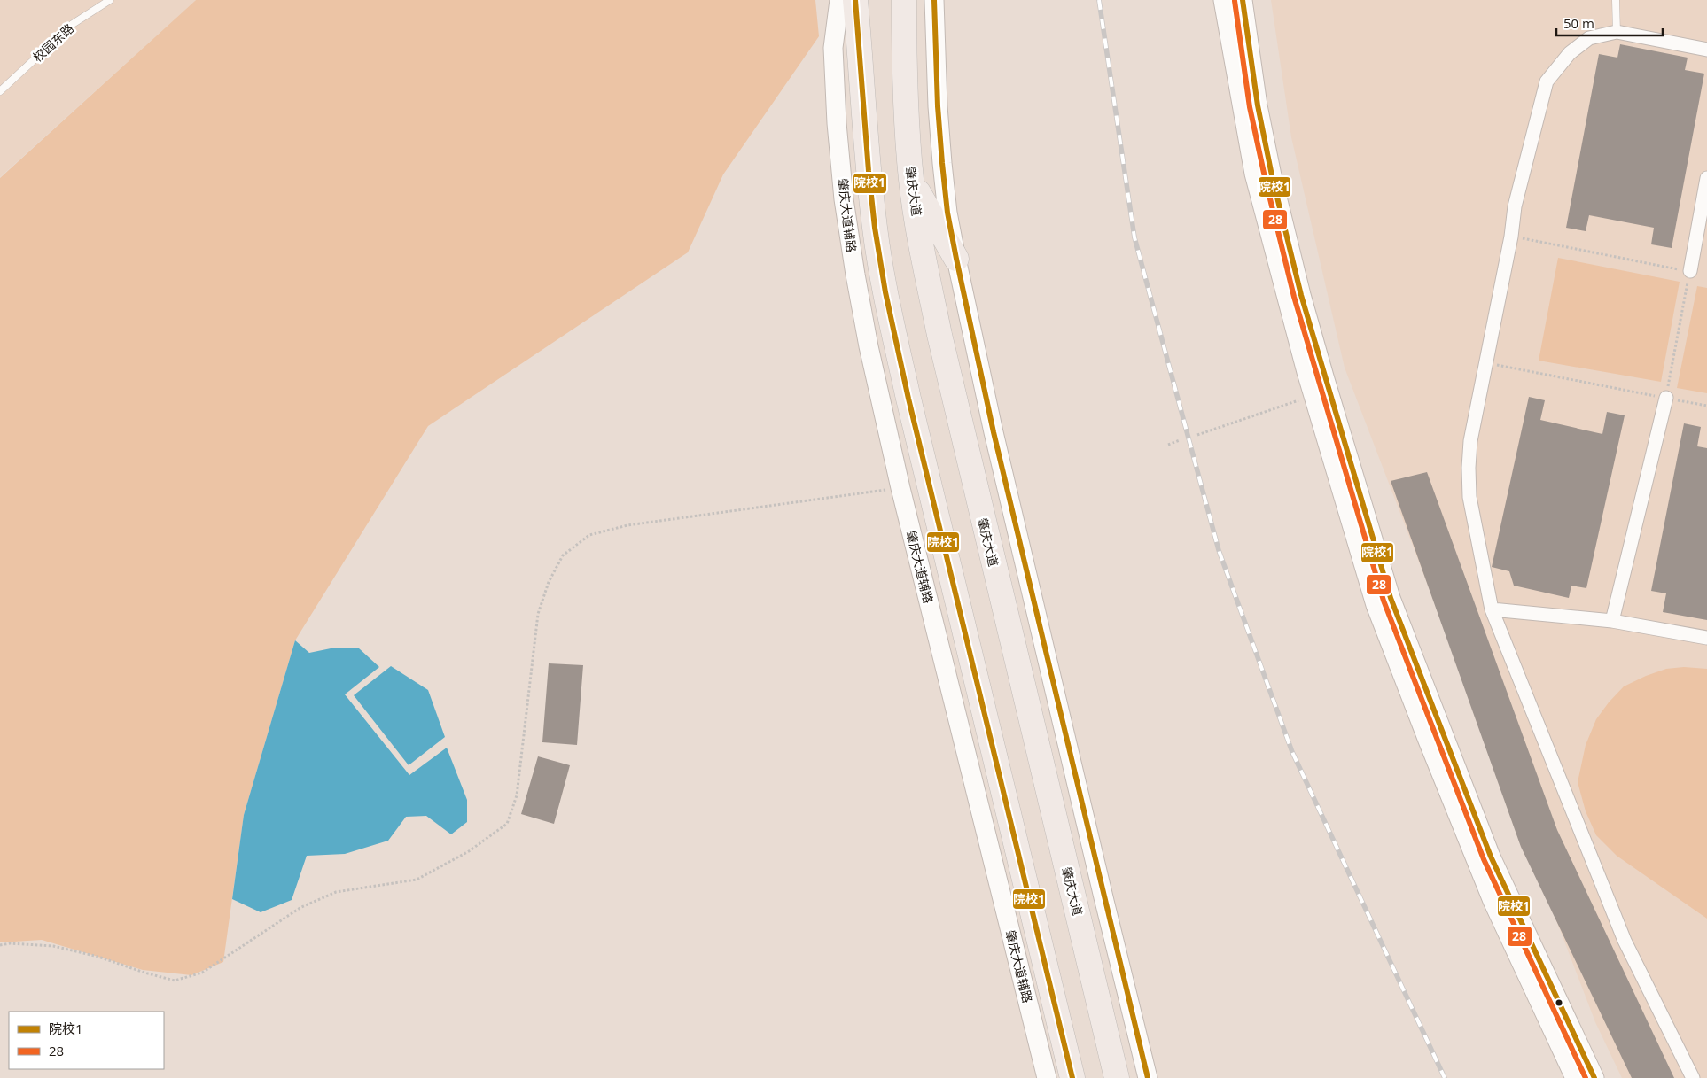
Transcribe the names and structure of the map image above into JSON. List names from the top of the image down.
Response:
{
  "streets": {
    "highway": ["肇庆大道"],
    "street": ["肇庆大道辅路"],
    "lane": ["校园东路"]
  },
  "lines": ["transit line 院校1", "transit line 28"],
  "legend": ["院校1", "28"],
  "scale_bar": "50 m"
}
